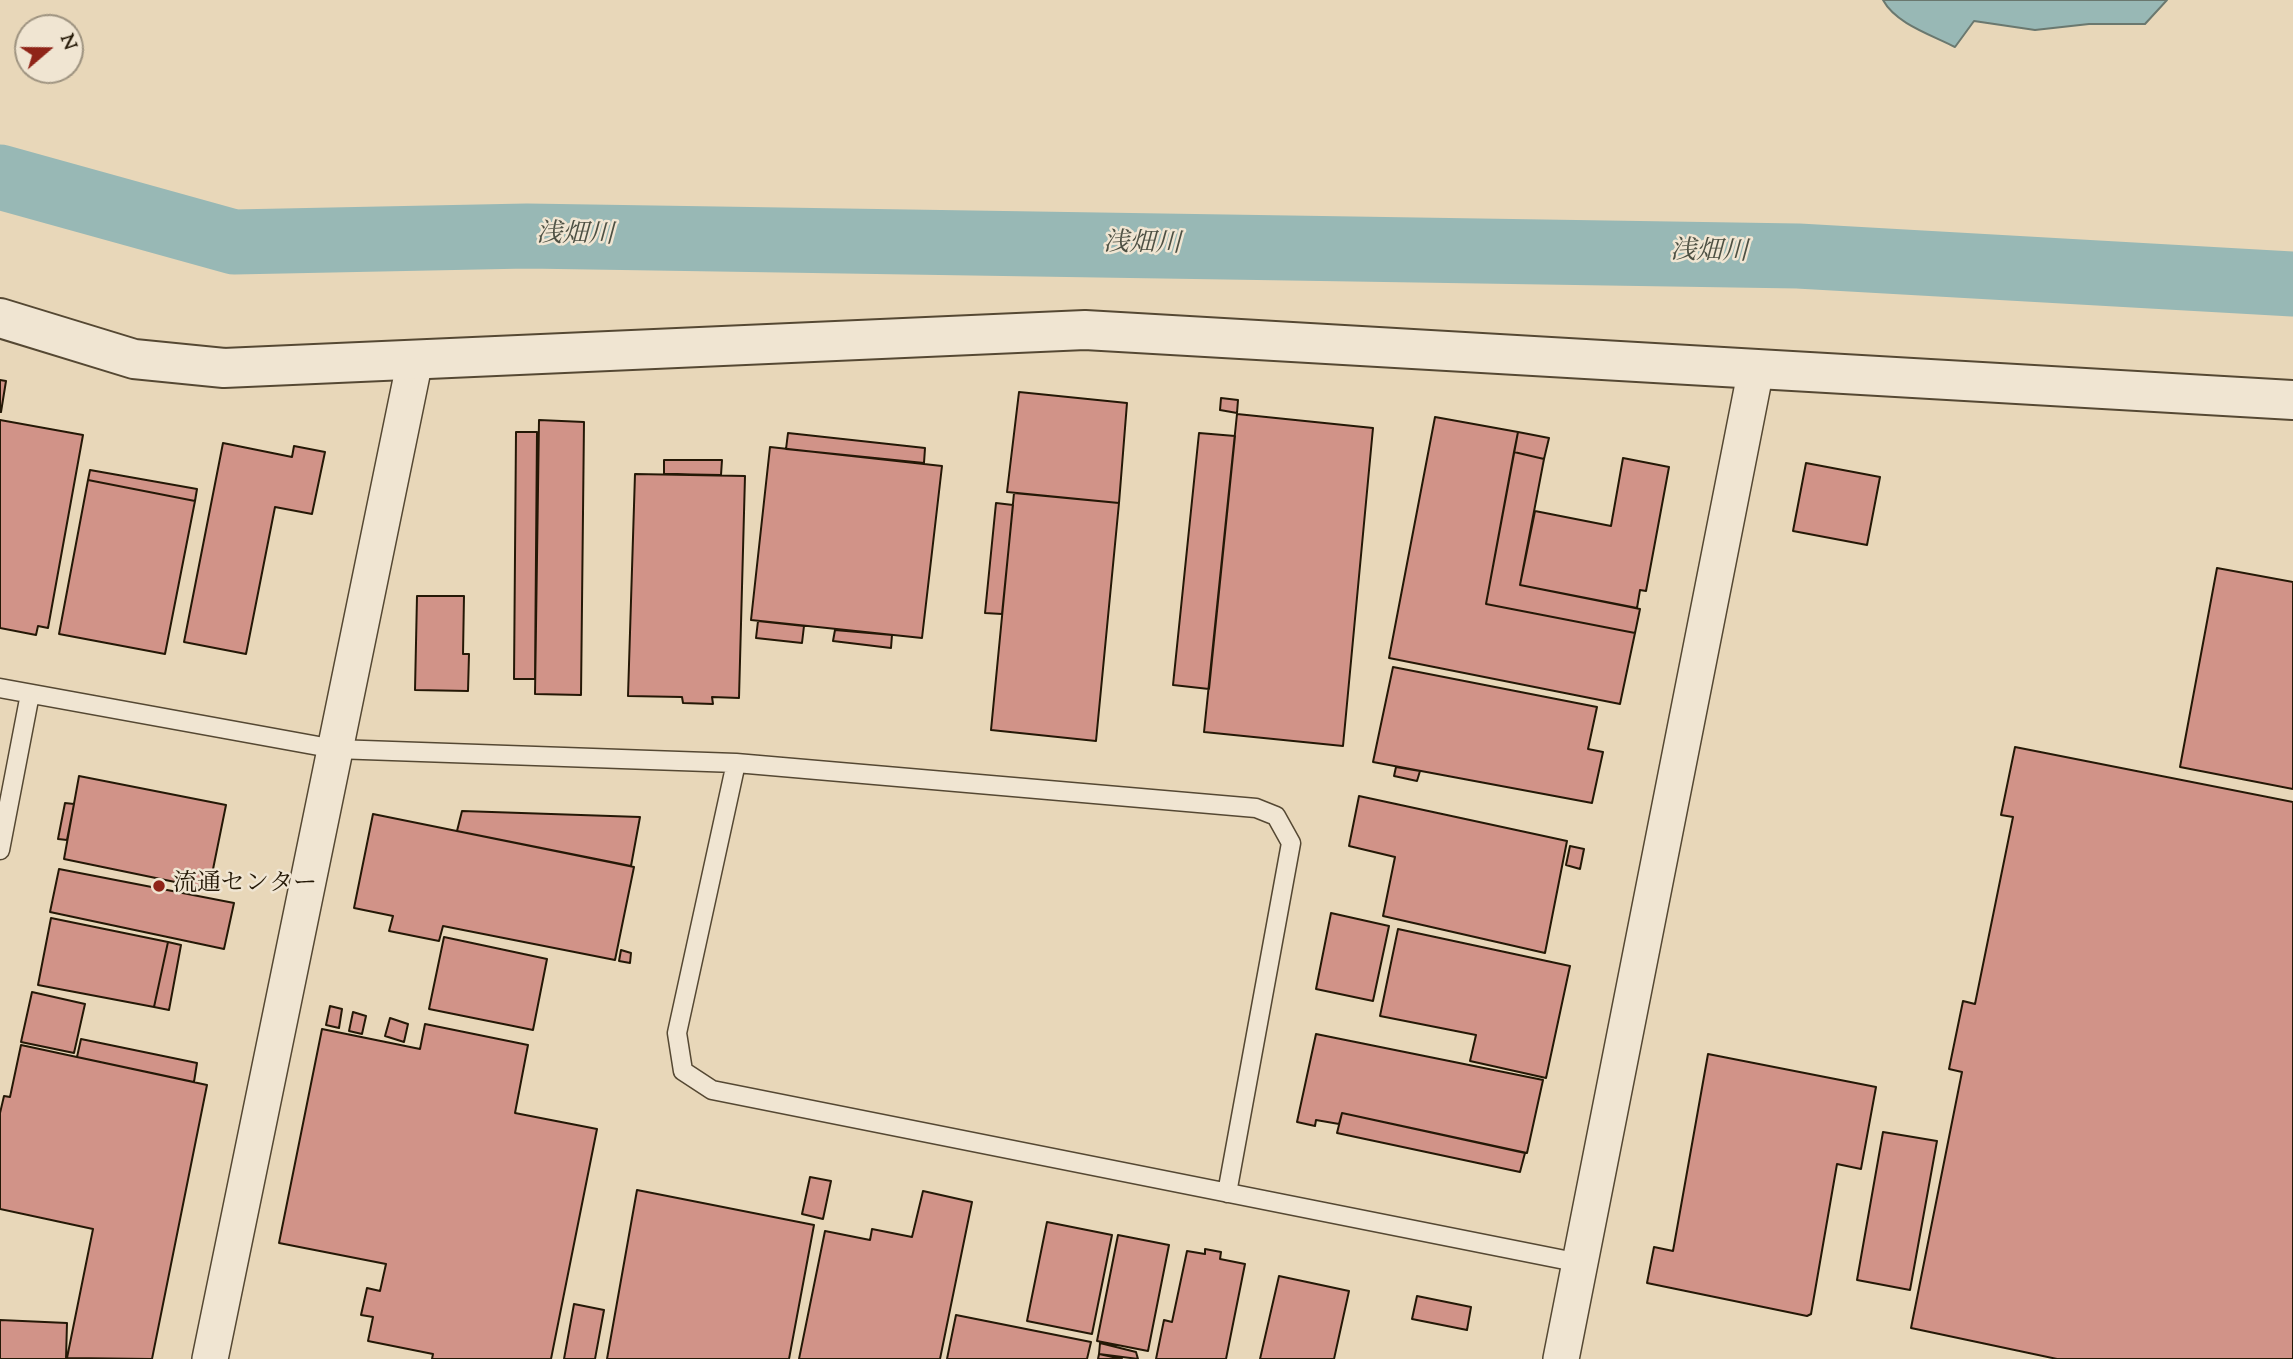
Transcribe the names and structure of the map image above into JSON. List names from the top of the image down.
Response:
{
  "water": ["浅畑川"],
  "places": ["流通センター"],
  "north": "right"
}
